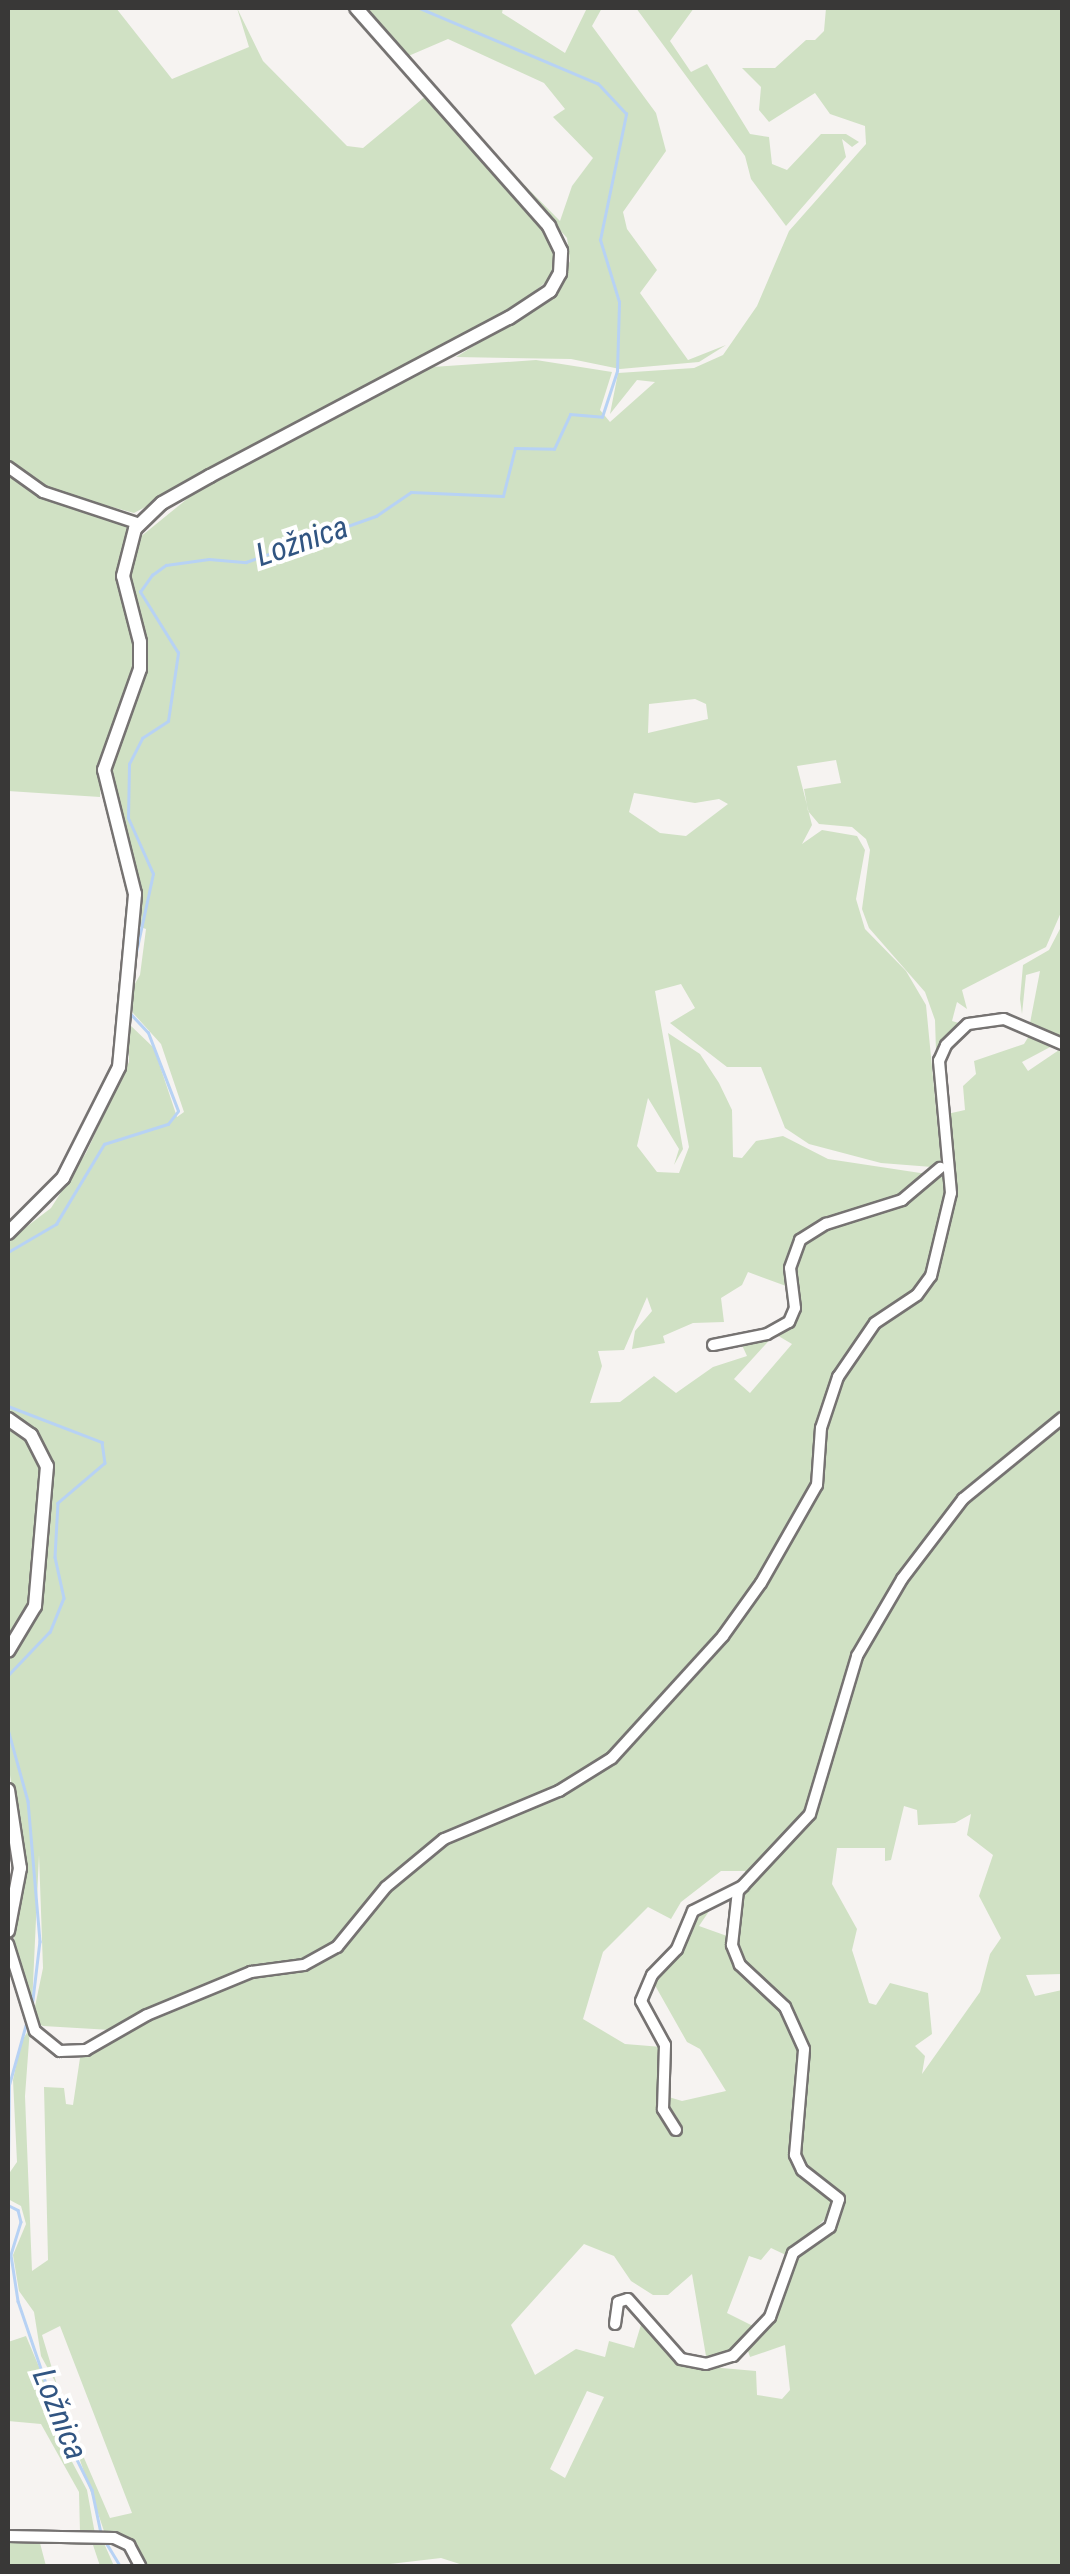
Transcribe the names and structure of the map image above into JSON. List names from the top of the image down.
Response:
{
  "water": ["Ložnica"]
}
